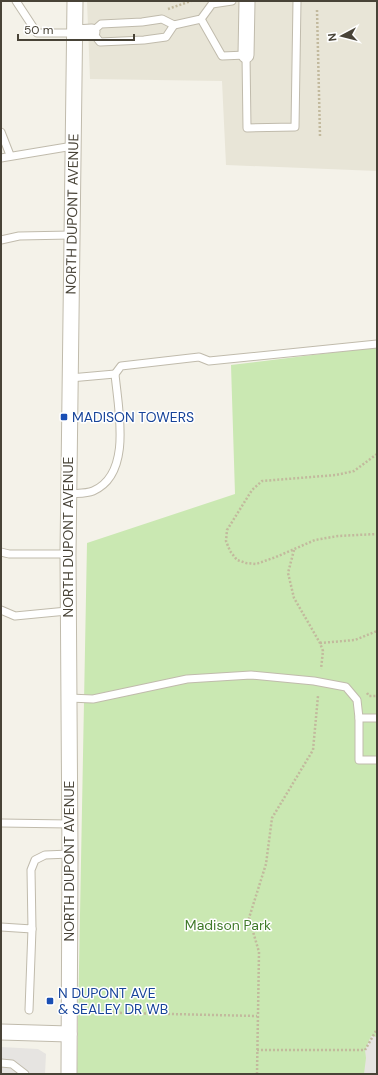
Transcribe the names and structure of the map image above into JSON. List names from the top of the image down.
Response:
{
  "streets": {
    "street": ["NORTH DUPONT AVENUE"]
  },
  "parks": ["Madison Park"],
  "places": {
    "transit": ["MADISON TOWERS", "N DUPONT AVE & SEALEY DR WB"]
  },
  "scale_bar": "50 m",
  "north": "left"
}
